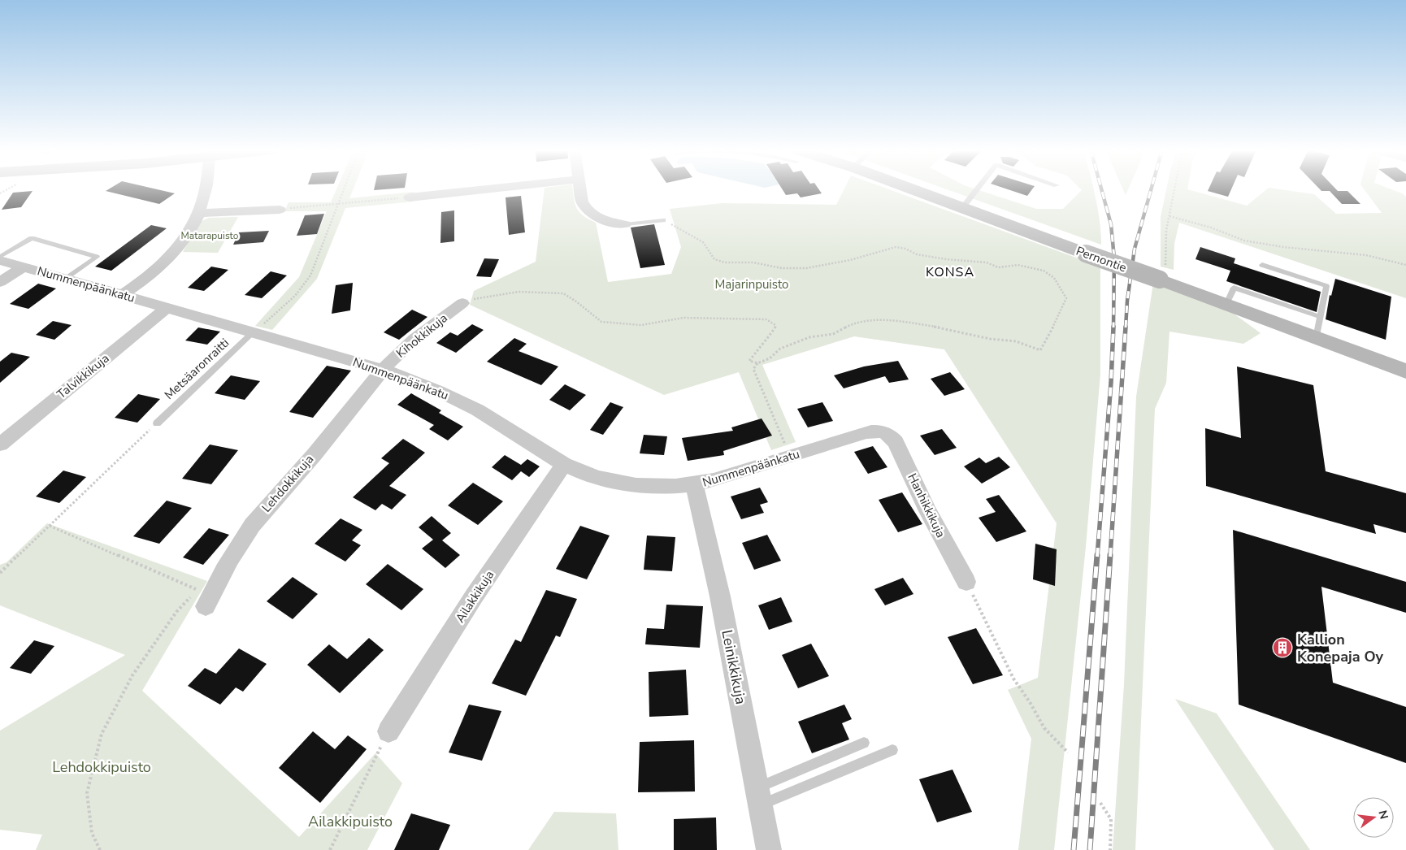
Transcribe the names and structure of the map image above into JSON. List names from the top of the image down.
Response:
{
  "streets": {
    "street": [
      "Pernontie",
      "Nummenpäänkatu",
      "Kihokkikuja",
      "Talvikkikuja",
      "Lehdokkikuja",
      "Hanhikkikuja",
      "Ailakkikuja",
      "Leinikkikuja"
    ],
    "lane": ["Metsäaronraitti"]
  },
  "crossings": [
    ["Nummenpäänkatu", "Kihokkikuja"],
    ["Nummenpäänkatu", "Metsäaronraitti"],
    ["Nummenpäänkatu", "Talvikkikuja"],
    ["Nummenpäänkatu", "Lehdokkikuja"],
    ["Nummenpäänkatu", "Hanhikkikuja"],
    ["Nummenpäänkatu", "Ailakkikuja"],
    ["Nummenpäänkatu", "Leinikkikuja"],
    ["Kihokkikuja", "Lehdokkikuja"]
  ],
  "districts": ["KONSA"],
  "parks": [
    "Matarapuisto",
    "Majarinpuisto",
    "Lehdokkipuisto",
    "Ailakkipuisto"
  ],
  "places": {
    "building": ["Kallion Konepaja Oy"]
  },
  "north": "right"
}
